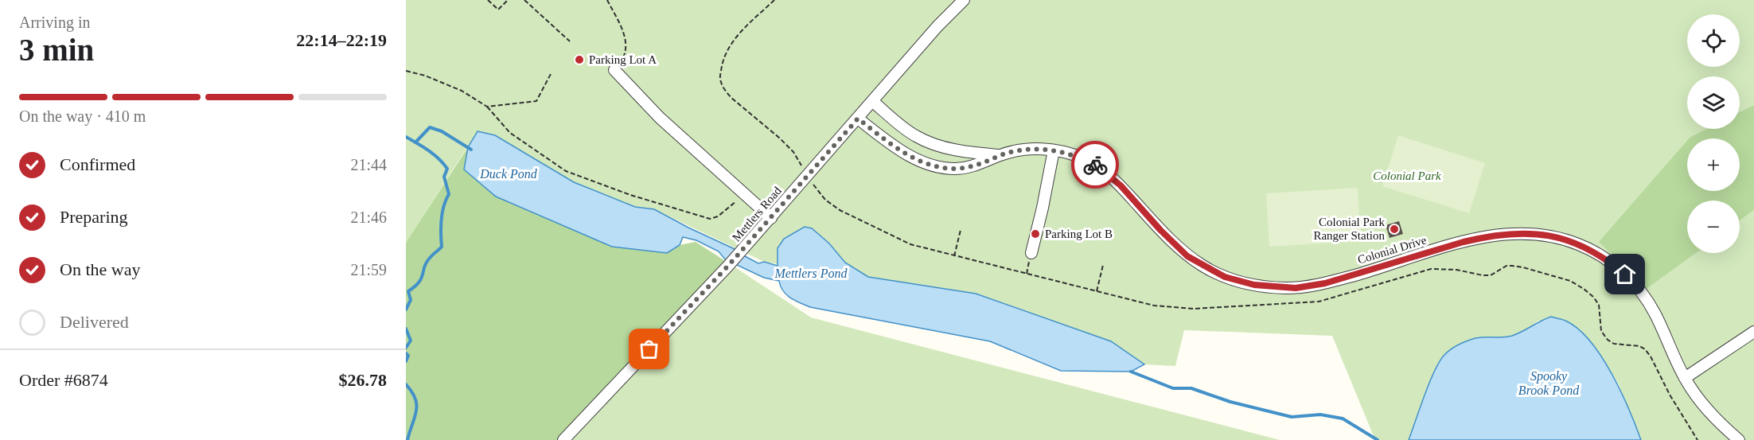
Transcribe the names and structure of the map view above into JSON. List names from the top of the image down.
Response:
{
  "streets": {
    "street": ["Mettlers Road", "Colonial Drive"]
  },
  "crossings": [
    ["Mettlers Road", "Colonial Drive"]
  ],
  "water": ["Duck Pond", "Mettlers Pond", "Spooky Brook Pond"],
  "parks": ["Colonial Park"],
  "places": ["Parking Lot A", "Colonial Park Ranger Station", "Parking Lot B"],
  "page": {
    "heading": ["3 min", "Arriving in", "22:14–22:19"],
    "panel": ["Order #6874", "$26.78"],
    "map_buttons": ["+", "−"],
    "bar": "On the way · 410 m",
    "list": [
      ["Confirmed", "21:44"],
      ["Preparing", "21:46"],
      ["On the way", "21:59"],
      "Delivered"
    ]
  }
}
